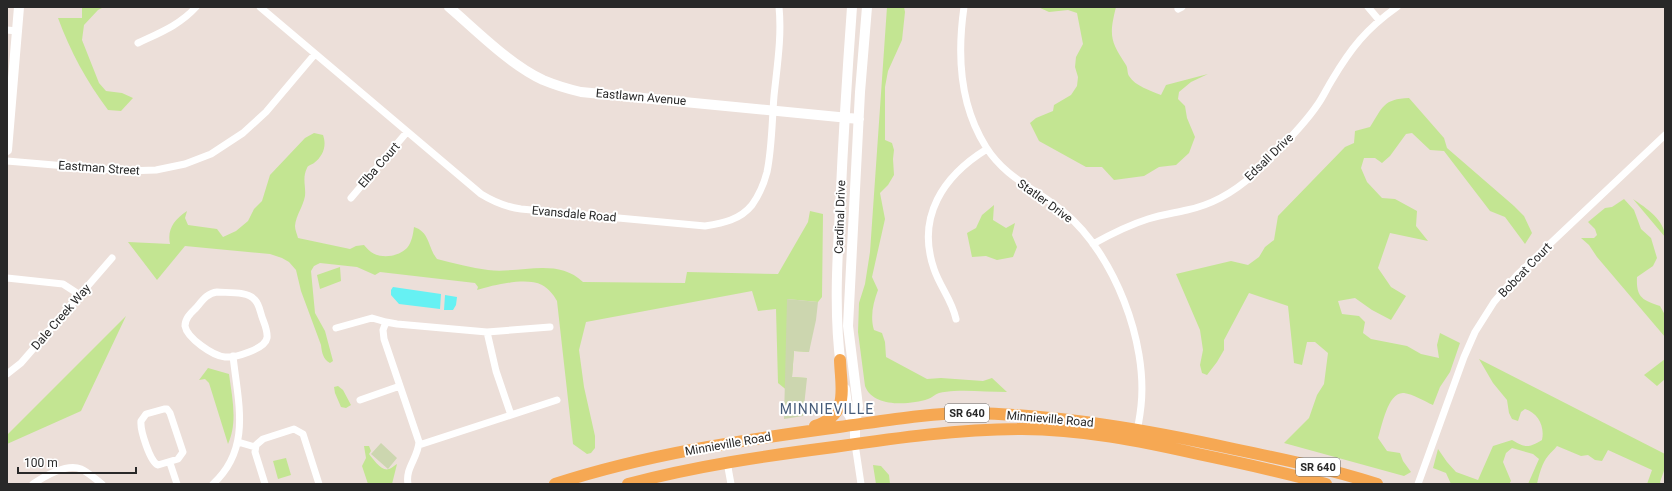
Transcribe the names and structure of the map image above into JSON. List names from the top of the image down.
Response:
{
  "streets": {
    "main road": [
      "Eastlawn Avenue",
      "Cardinal Drive",
      "SR 640",
      "Minnieville Road"
    ],
    "street": [
      "Edsall Drive",
      "Elba Court",
      "Eastman Street",
      "Statler Drive",
      "Evansdale Road",
      "Bobcat Court",
      "Dale Creek Way"
    ]
  },
  "crossings": [
    ["Eastlawn Avenue", "Evansdale Road"],
    ["Eastlawn Avenue", "Cardinal Drive"],
    ["Edsall Drive", "Statler Drive"],
    ["Elba Court", "Evansdale Road"],
    ["Eastman Street", "Evansdale Road"],
    ["Statler Drive", "Minnieville Road"],
    ["Cardinal Drive", "Minnieville Road"]
  ],
  "districts": ["MINNIEVILLE"],
  "scale_bar": "100 m"
}
